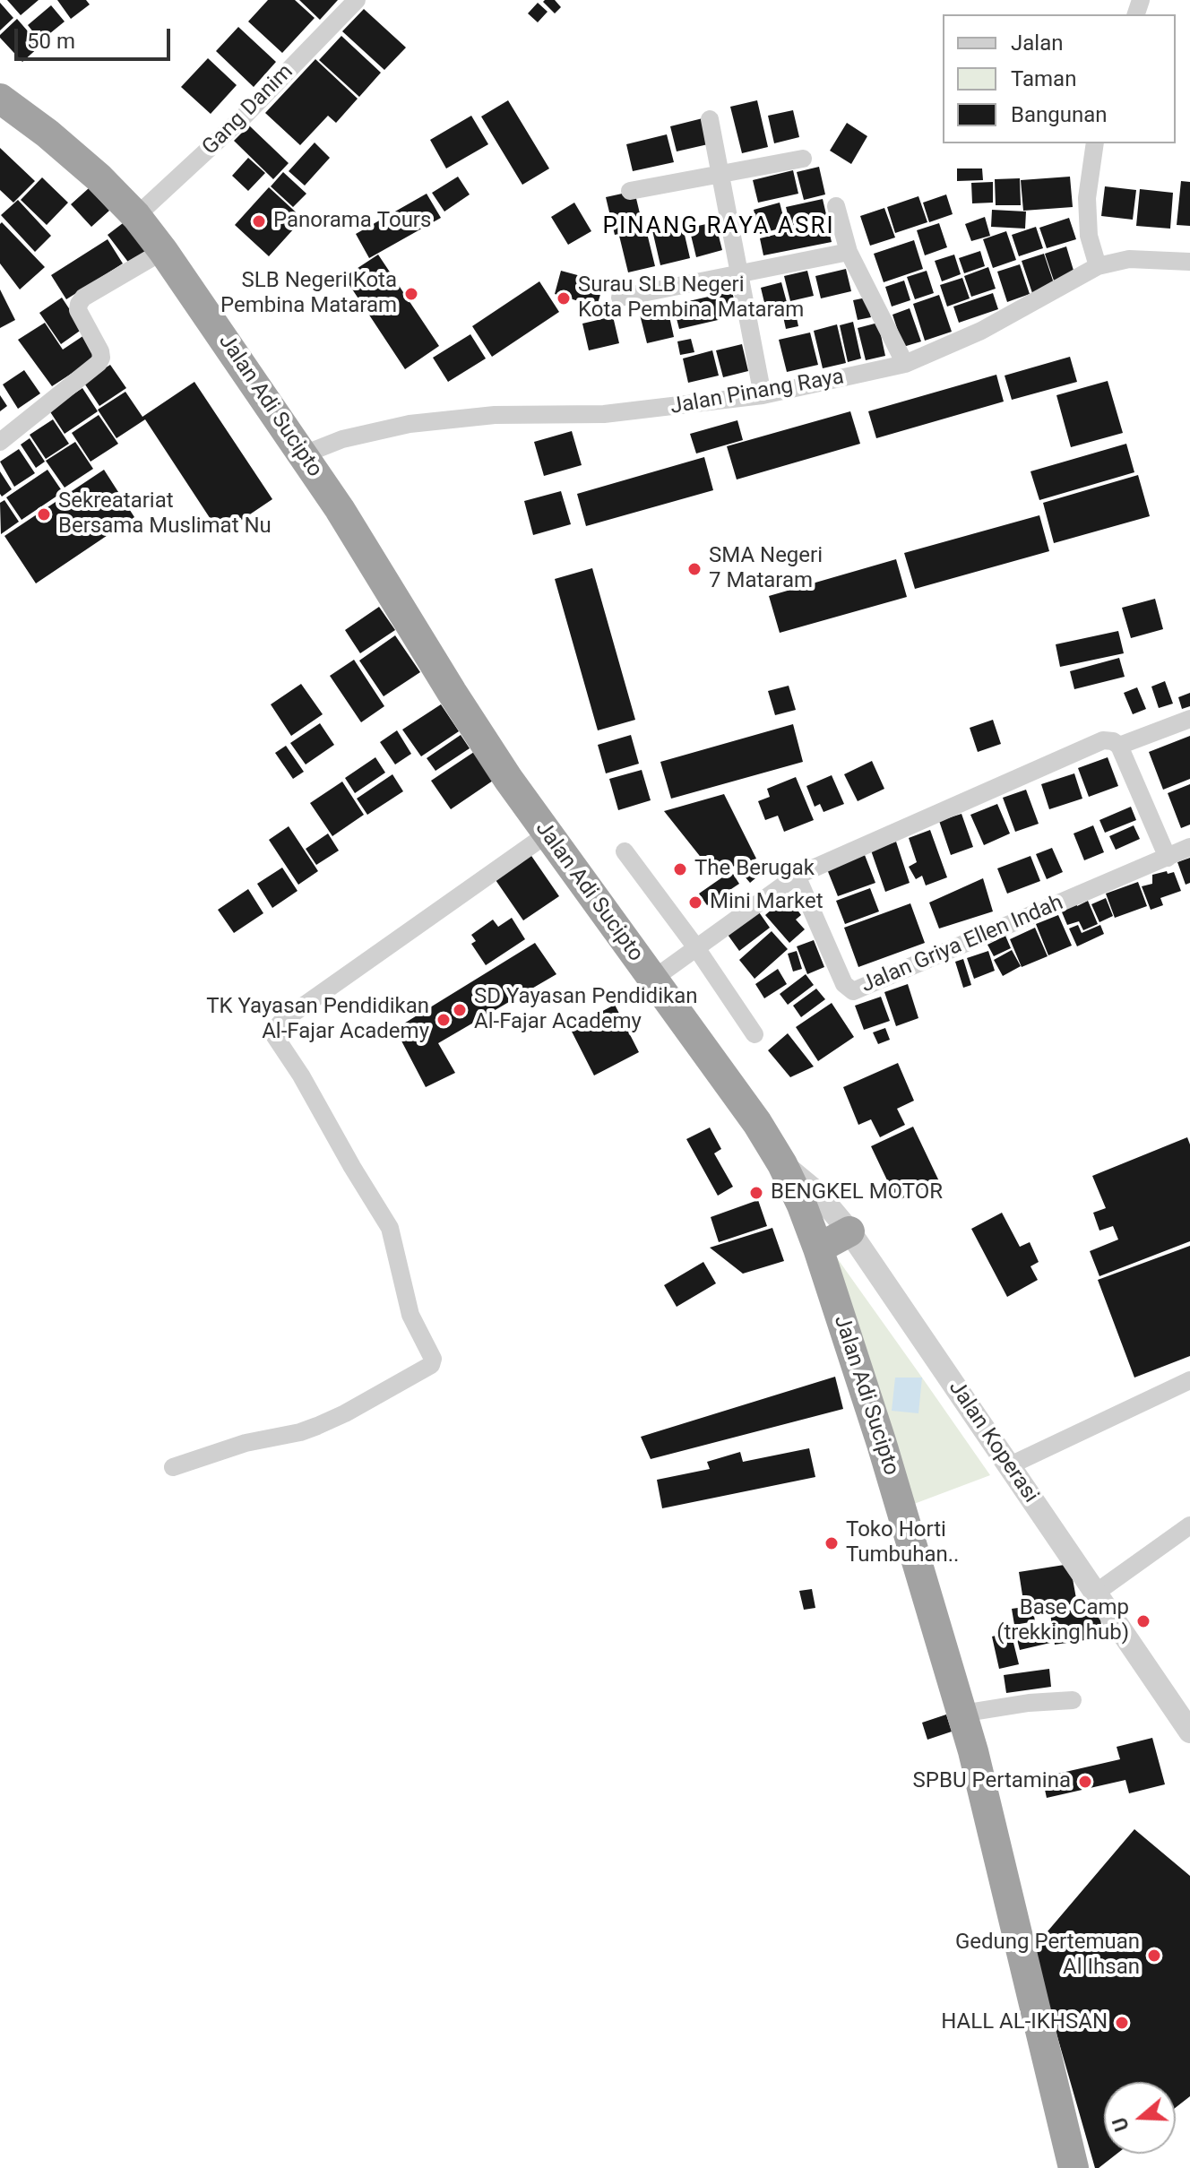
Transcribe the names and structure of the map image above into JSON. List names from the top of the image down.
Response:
{
  "streets": {
    "highway": ["Jalan Adi Sucipto"],
    "street": [
      "Gang Danim",
      "Jalan Pinang Raya",
      "Jalan Griya Ellen Indah",
      "Jalan Koperasi"
    ]
  },
  "crossings": [
    ["Gang Danim", "Jalan Adi Sucipto"],
    ["Jalan Pinang Raya", "Jalan Adi Sucipto"],
    ["Jalan Adi Sucipto", "Jalan Koperasi"]
  ],
  "districts": ["PINANG RAYA ASRI"],
  "places": [
    "Panorama Tours",
    "SLB Negeri Kota Pembina Mataram",
    "Surau SLB Negeri Kota Pembina Mataram",
    "Sekreatariat Bersama Muslimat Nu",
    "SMA Negeri 7 Mataram",
    "The Berugak",
    "Mini Market",
    "SD Yayasan Pendidikan Al-Fajar Academy",
    "TK Yayasan Pendidikan Al-Fajar Academy",
    "BENGKEL MOTOR",
    "Toko Horti Tumbuhan..",
    "Base Camp (trekking hub)",
    "SPBU Pertamina",
    "Gedung Pertemuan Al Ihsan",
    "HALL AL-IKHSAN"
  ],
  "legend": ["Jalan", "Taman", "Bangunan"],
  "scale_bar": "50 m",
  "north": "left"
}
